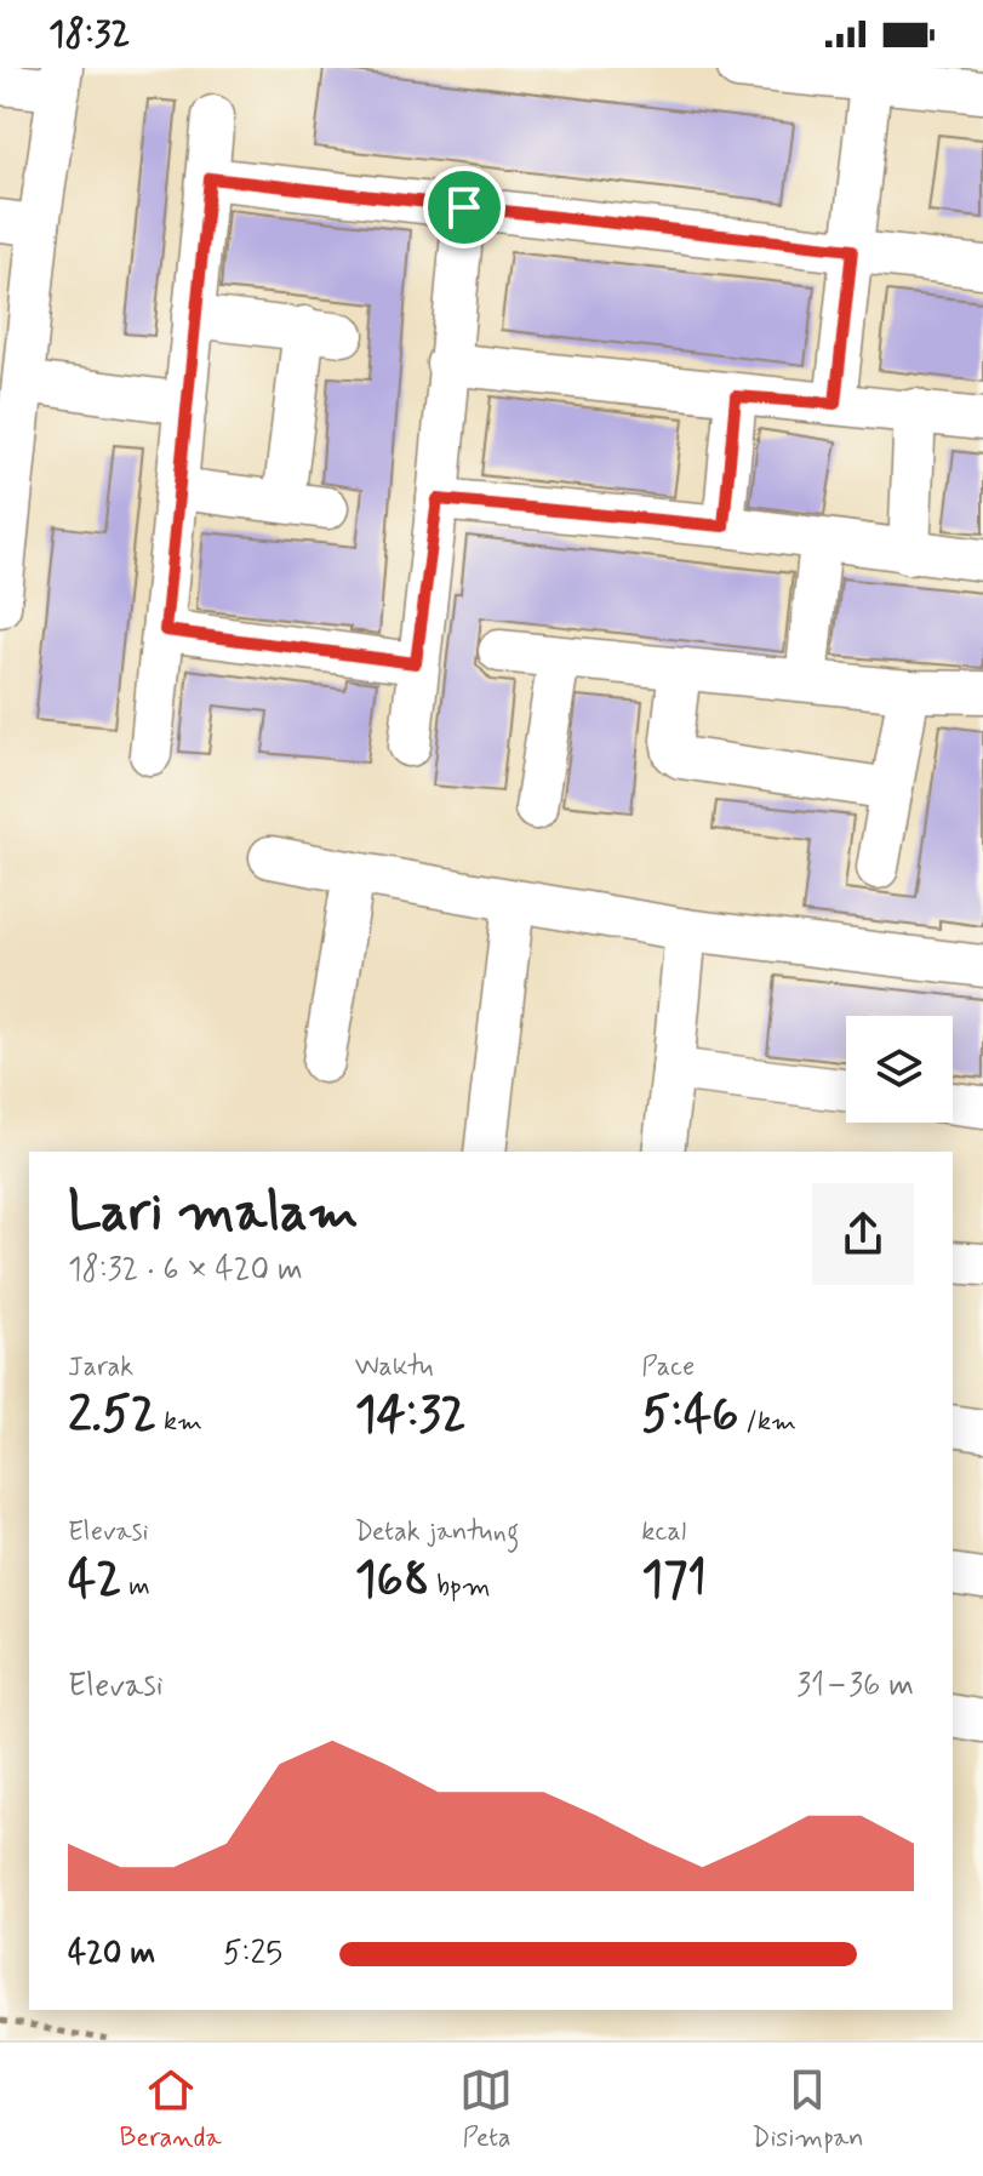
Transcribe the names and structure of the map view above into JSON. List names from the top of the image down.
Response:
{
  "page": {
    "status": "18:32",
    "heading": ["Lari malam", "18:32 · 6 × 420 m"],
    "stats": [
      ["Jarak", "2.52 km"],
      ["Waktu", "14:32"],
      ["Pace", "5:46 /km"],
      ["Elevasi", "42 m"],
      ["Detak jantung", "168 bpm"],
      ["kcal", "171"]
    ],
    "chart": ["Elevasi", "31–36 m"],
    "list": [
      {
        "name": "420 m",
        "note": "5:25"
      }
    ],
    "tabs": ["Beranda", "Peta", "Disimpan"]
  }
}
